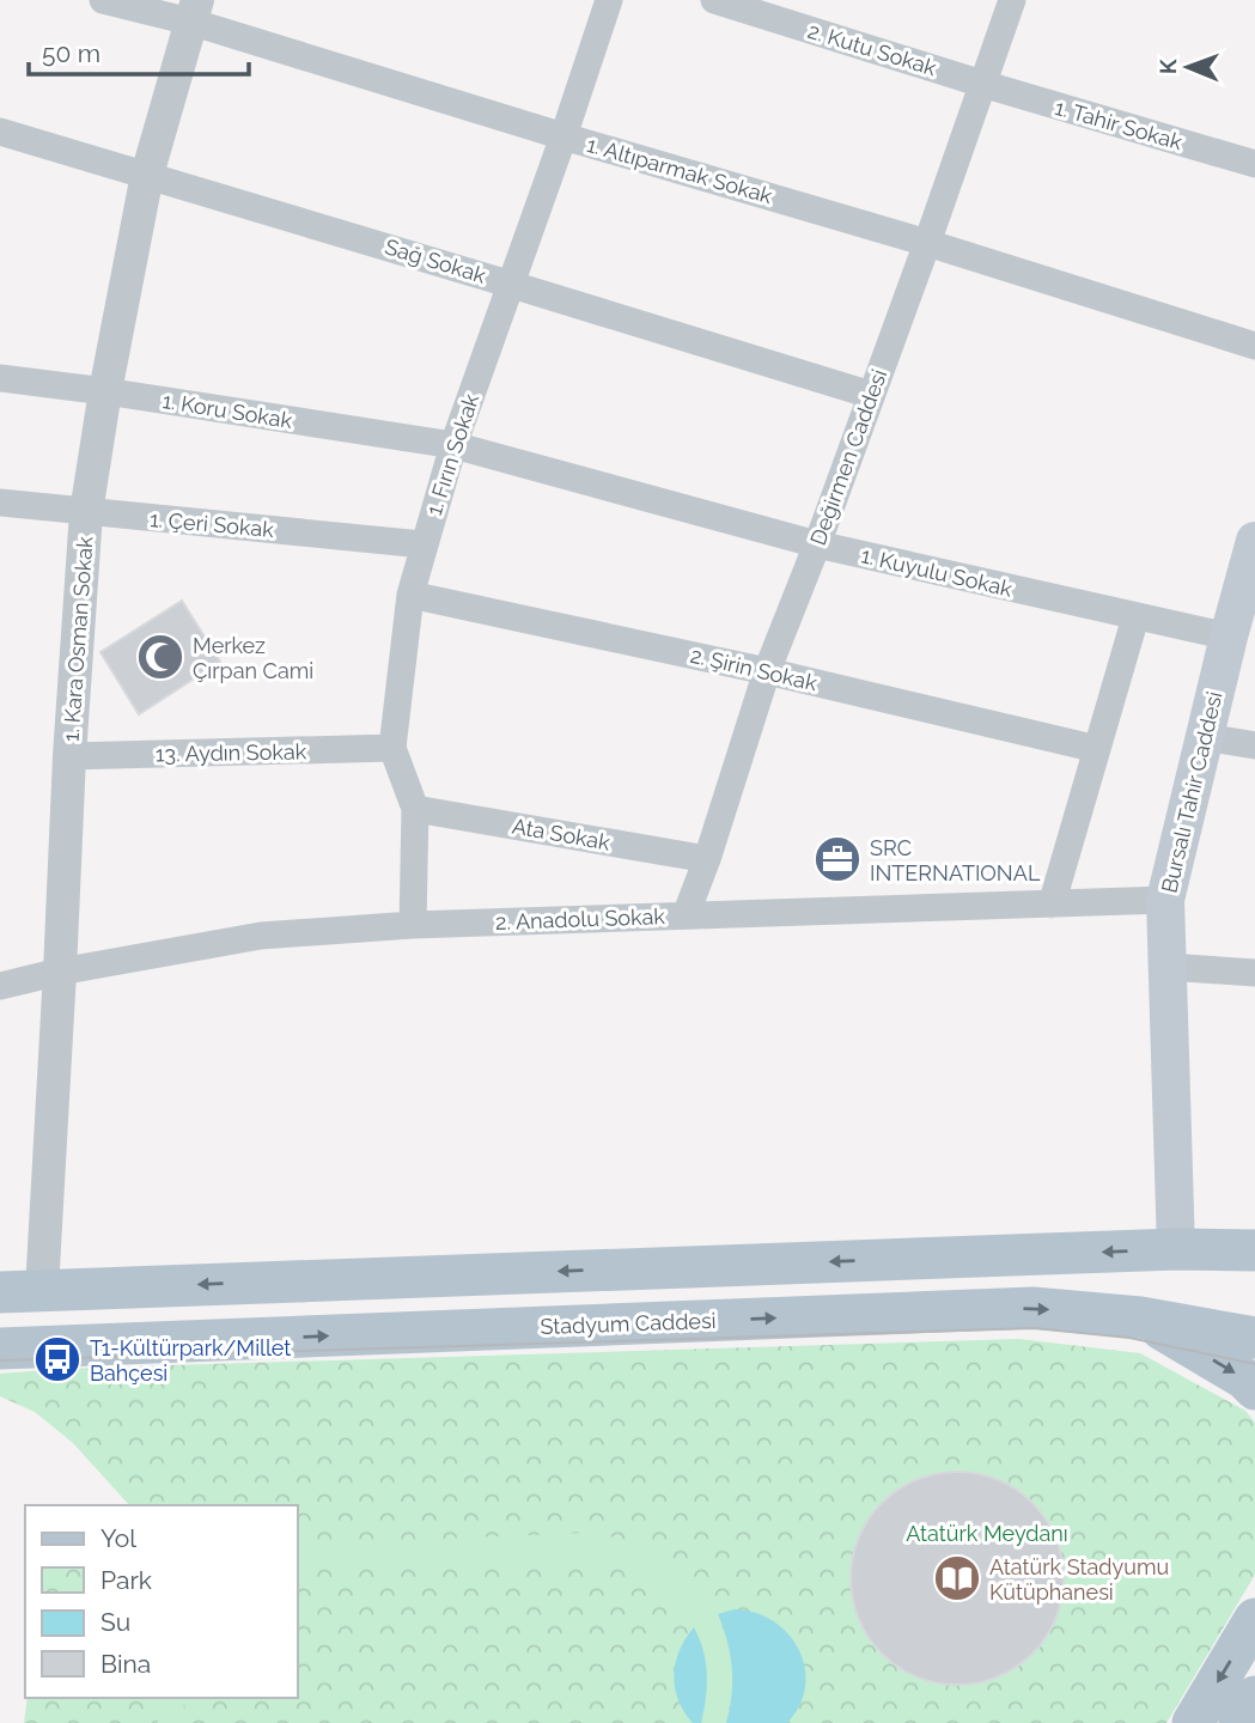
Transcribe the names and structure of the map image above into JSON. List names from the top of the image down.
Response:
{
  "streets": {
    "main road": ["Bursalı Tahir Caddesi", "Stadyum Caddesi"],
    "street": [
      "2. Kutu Sokak",
      "1. Tahir Sokak",
      "1. Altıparmak Sokak",
      "Sağ Sokak",
      "1. Koru Sokak",
      "1. Fırın Sokak",
      "Değirmen Caddesi",
      "1. Çeri Sokak",
      "1. Kuyulu Sokak",
      "1. Kara Osman Sokak",
      "2. Şirin Sokak",
      "13. Aydın Sokak",
      "Ata Sokak",
      "2. Anadolu Sokak"
    ]
  },
  "crossings": [
    ["2. Kutu Sokak", "1. Tahir Sokak"],
    ["2. Kutu Sokak", "Değirmen Caddesi"],
    ["1. Tahir Sokak", "Değirmen Caddesi"],
    ["1. Altıparmak Sokak", "1. Fırın Sokak"],
    ["1. Altıparmak Sokak", "Değirmen Caddesi"],
    ["1. Altıparmak Sokak", "1. Kara Osman Sokak"],
    ["Sağ Sokak", "1. Fırın Sokak"],
    ["Sağ Sokak", "Değirmen Caddesi"],
    ["Sağ Sokak", "1. Kara Osman Sokak"],
    ["1. Koru Sokak", "1. Fırın Sokak"],
    ["1. Koru Sokak", "1. Kuyulu Sokak"],
    ["1. Koru Sokak", "1. Kara Osman Sokak"],
    ["1. Fırın Sokak", "1. Çeri Sokak"],
    ["1. Fırın Sokak", "1. Kuyulu Sokak"],
    ["1. Fırın Sokak", "2. Şirin Sokak"],
    ["1. Fırın Sokak", "13. Aydın Sokak"],
    ["1. Fırın Sokak", "Ata Sokak"],
    ["1. Fırın Sokak", "2. Anadolu Sokak"],
    ["Değirmen Caddesi", "1. Kuyulu Sokak"],
    ["Değirmen Caddesi", "2. Şirin Sokak"],
    ["Değirmen Caddesi", "Ata Sokak"],
    ["Değirmen Caddesi", "2. Anadolu Sokak"],
    ["1. Çeri Sokak", "1. Kara Osman Sokak"],
    ["1. Kuyulu Sokak", "Bursalı Tahir Caddesi"],
    ["1. Kara Osman Sokak", "13. Aydın Sokak"],
    ["1. Kara Osman Sokak", "2. Anadolu Sokak"],
    ["Bursalı Tahir Caddesi", "2. Anadolu Sokak"]
  ],
  "parks": ["Atatürk Meydanı"],
  "places": {
    "mosque": ["Merkez Çırpan Cami"],
    "office": ["SRC INTERNATIONAL"],
    "bus stop": ["T1-Kültürpark/Millet Bahçesi"],
    "library": ["Atatürk Stadyumu Kütüphanesi"]
  },
  "legend": [
    "Yol",
    "Park",
    "Su",
    "Bina"
  ],
  "scale_bar": "50 m",
  "north": "left"
}
